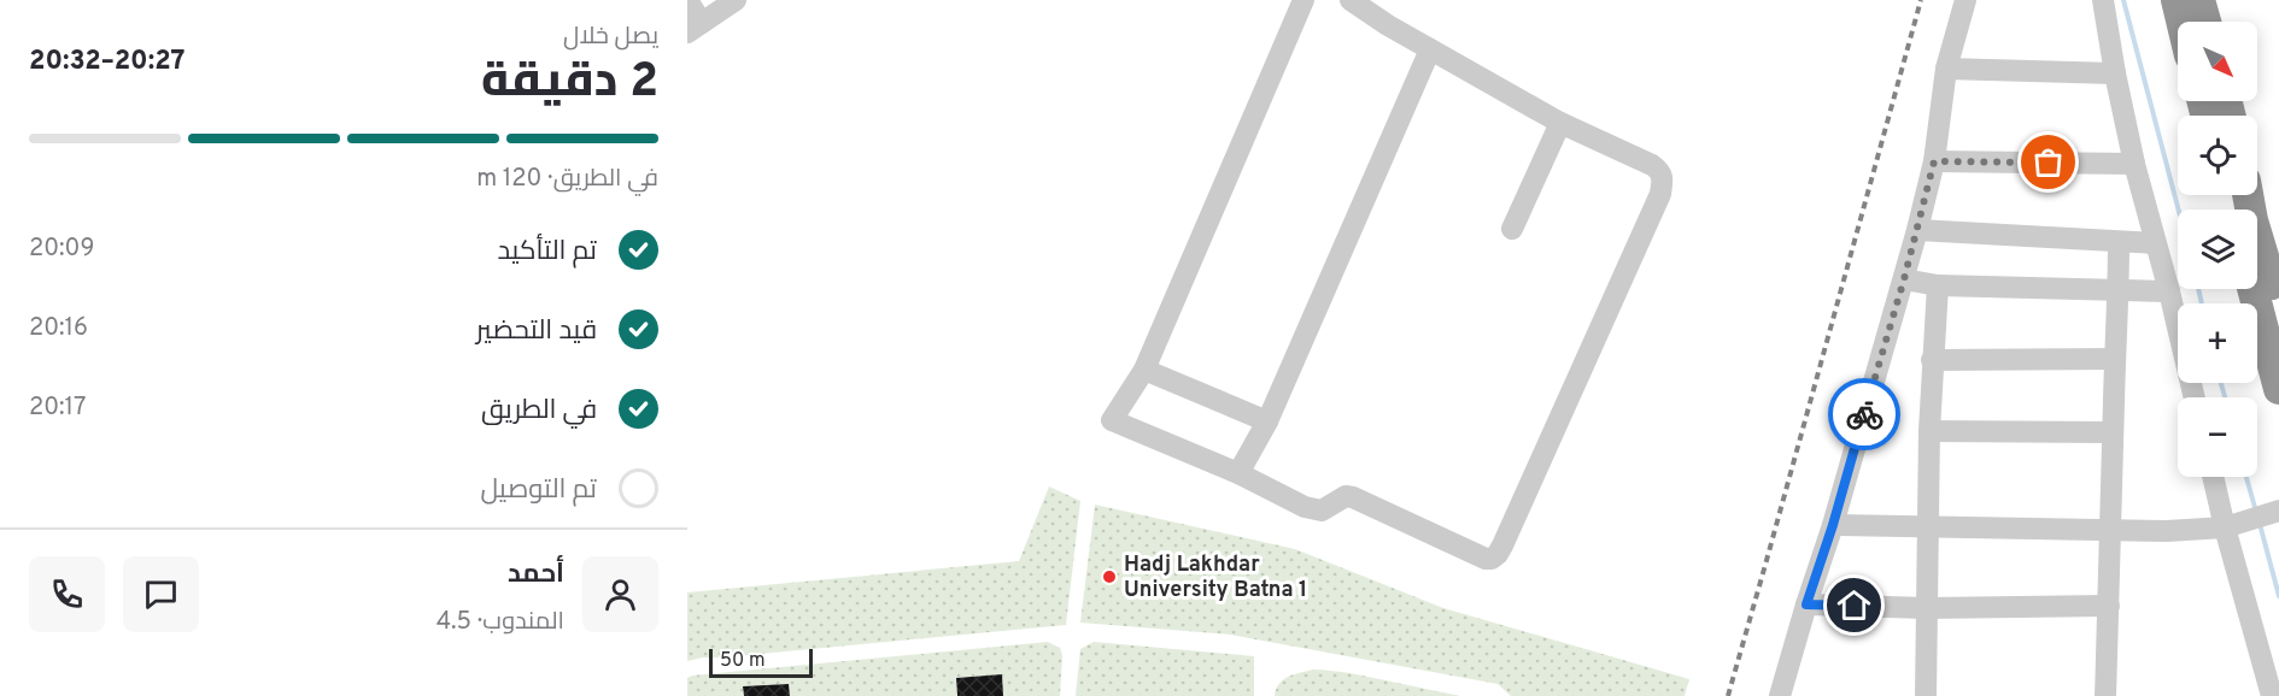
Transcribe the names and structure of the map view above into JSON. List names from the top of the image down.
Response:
{
  "places": ["Hadj Lakhdar University Batna 1"],
  "scale_bar": "50 m",
  "north": "bottom right",
  "page": {
    "heading": ["2 دقيقة", "يصل خلال", "20:27–20:32"],
    "panel": ["أحمد", "المندوب · 4.5"],
    "map_buttons": ["+", "−"],
    "bar": "في الطريق · 120 m",
    "list": [
      ["تم التأكيد", "20:09"],
      ["قيد التحضير", "20:16"],
      ["في الطريق", "20:17"],
      "تم التوصيل"
    ],
    "scale": "50 m"
  }
}
